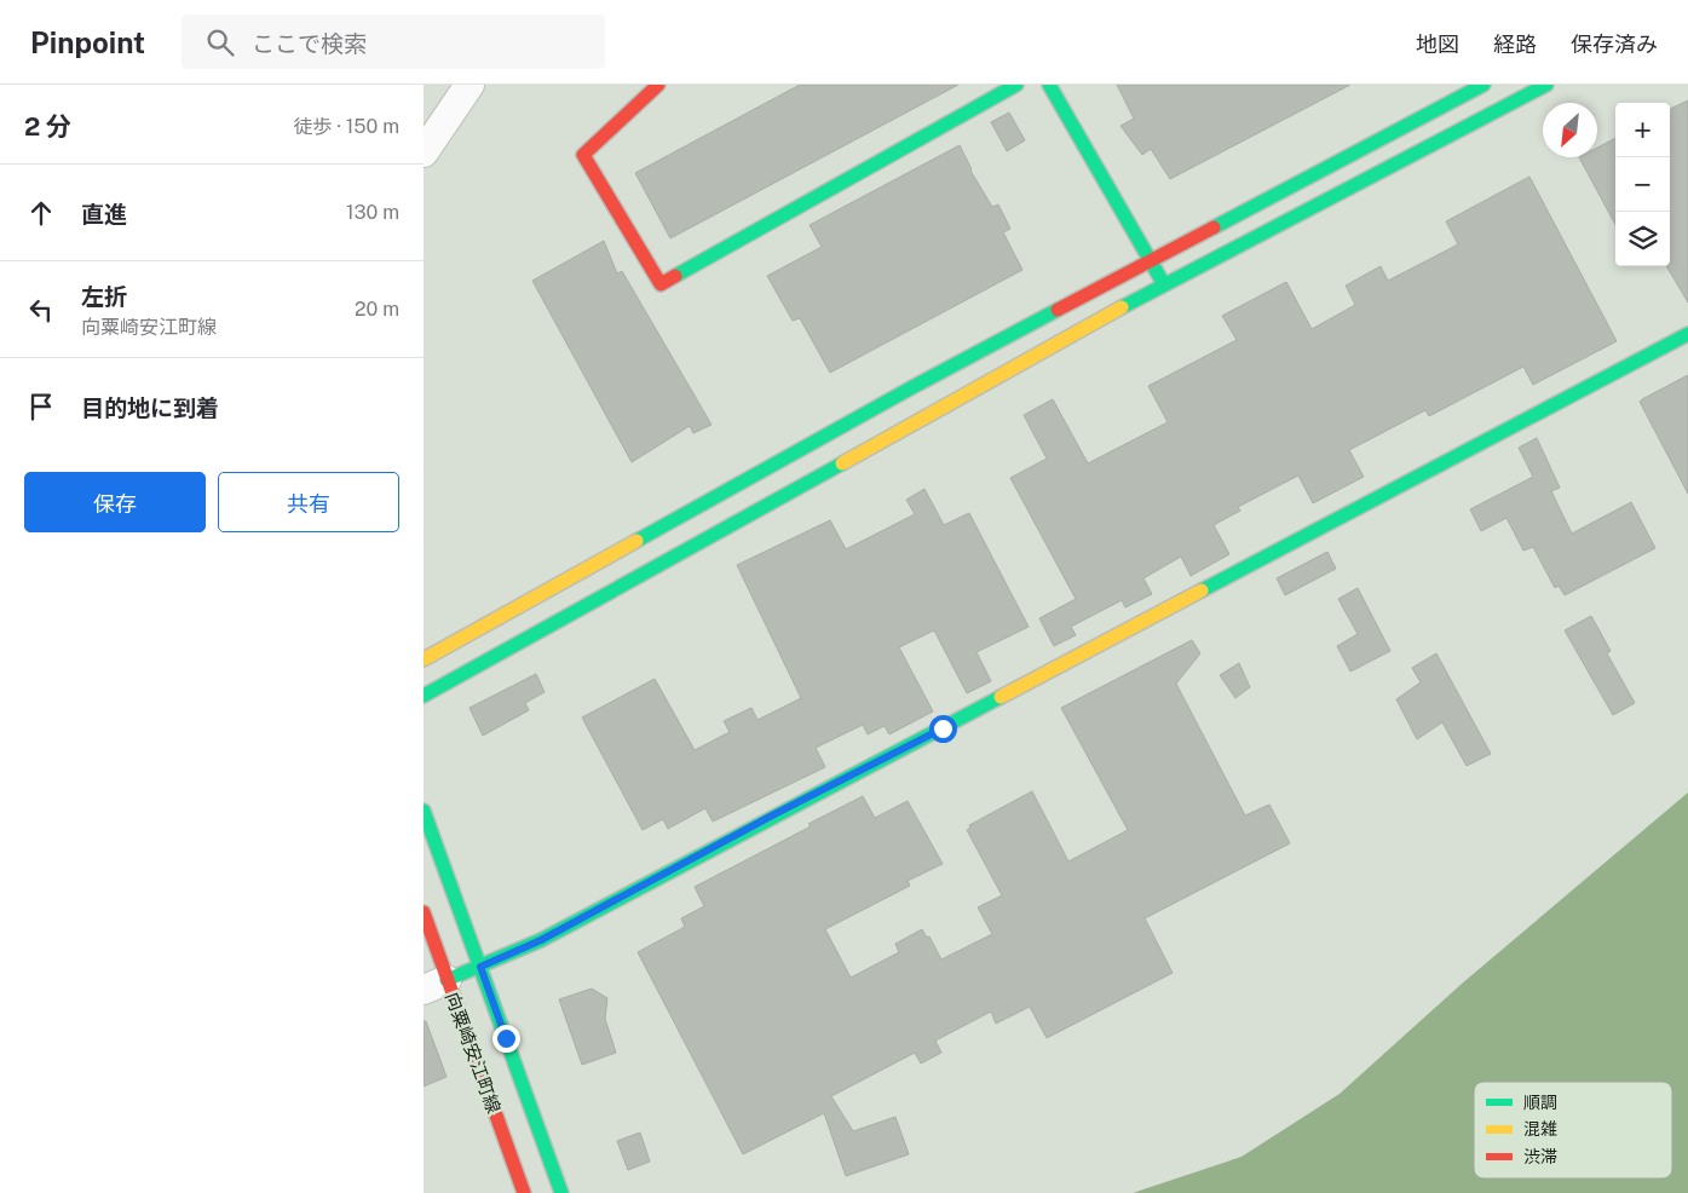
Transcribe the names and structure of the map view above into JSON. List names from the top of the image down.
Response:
{
  "streets": {
    "street": ["向粟崎安江町線"]
  },
  "legend": ["順調", "混雑", "渋滞"],
  "north": "bottom left",
  "page": {
    "header": "Pinpoint",
    "search": "ここで検索",
    "nav": ["地図", "経路", "保存済み"],
    "heading": ["2 分", "徒歩 · 150 m"],
    "map_buttons": ["+", "−"],
    "list": [
      ["直進", "130 m"],
      ["左折", "向粟崎安江町線", "20 m"],
      "目的地に到着"
    ],
    "buttons": ["保存", "共有"]
  }
}
